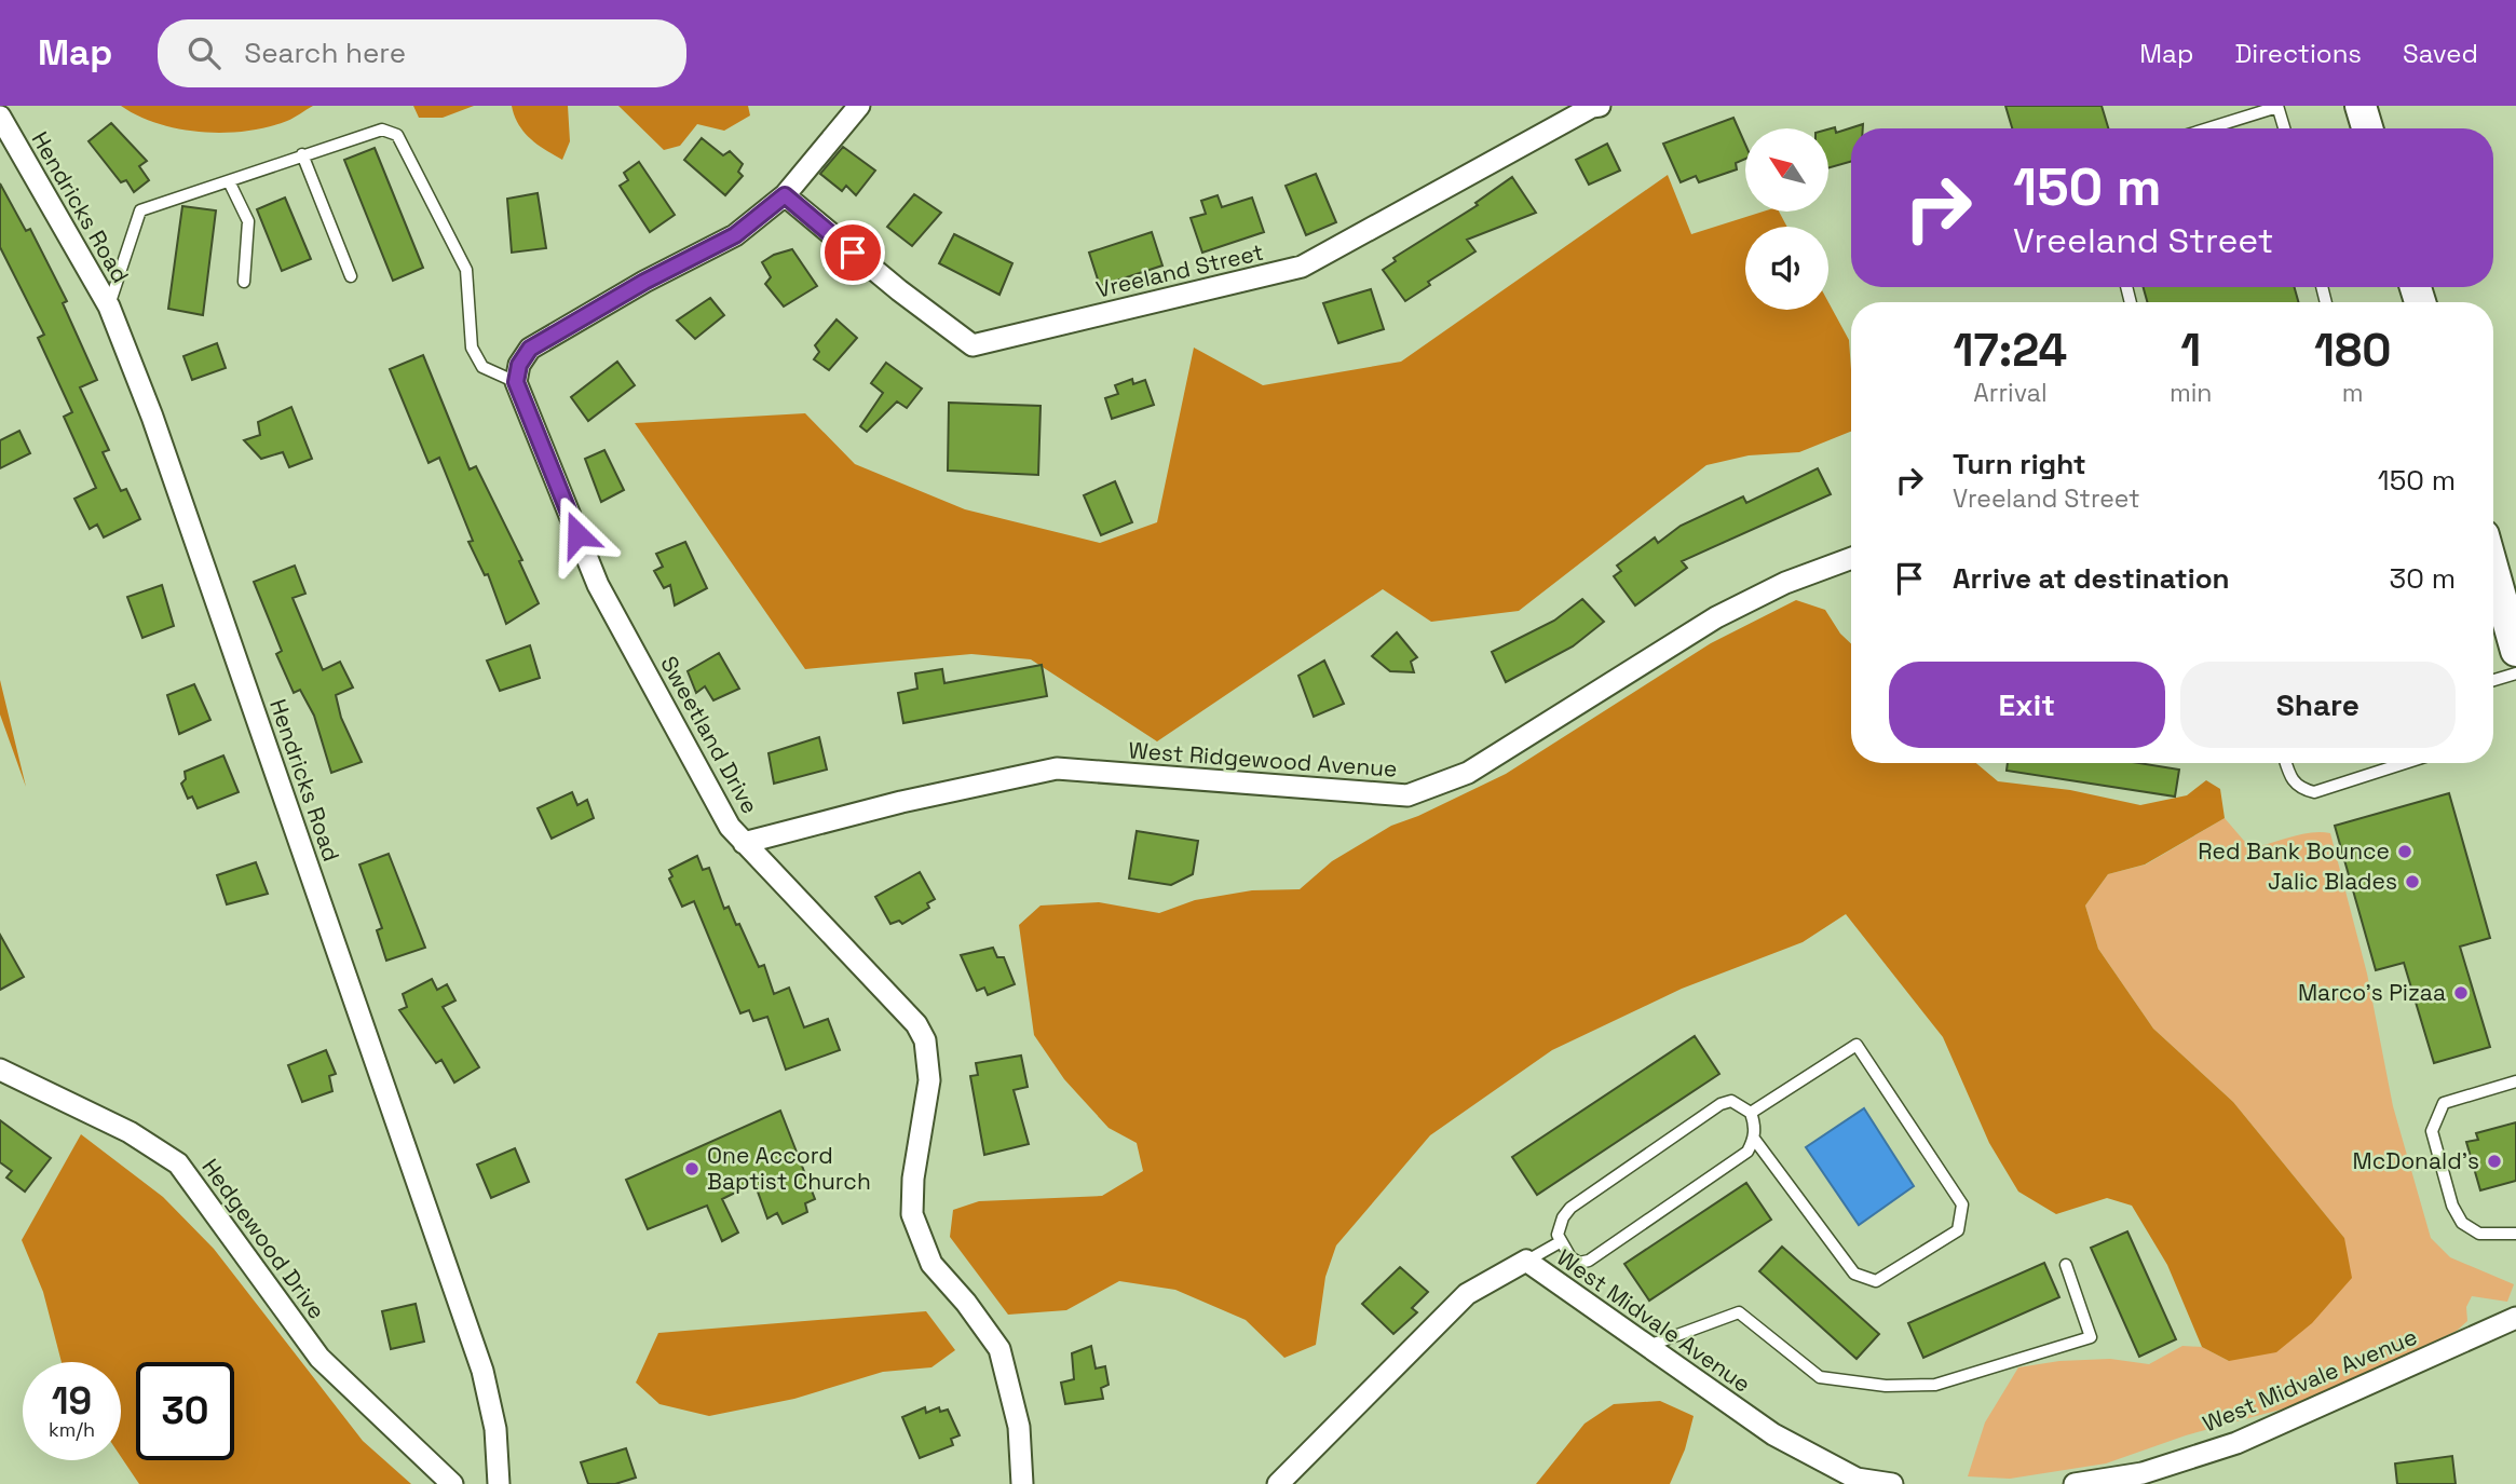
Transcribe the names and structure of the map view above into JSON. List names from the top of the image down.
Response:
{
  "streets": {
    "street": [
      "Hendricks Road",
      "Vreeland Street",
      "Sweetland Drive",
      "West Ridgewood Avenue",
      "Hedgewood Drive",
      "West Midvale Avenue"
    ]
  },
  "crossings": [
    ["Sweetland Drive", "West Ridgewood Avenue"]
  ],
  "places": [
    "Red Bank Bounce",
    "Jalic Blades",
    "Marco's Pizaa",
    "McDonald's",
    "One Accord Baptist Church"
  ],
  "north": "top left",
  "page": {
    "header": "Map",
    "search": "Search here",
    "nav": ["Map", "Directions", "Saved"],
    "turn": ["150 m", "Vreeland Street"],
    "eta": [
      "17:24",
      "Arrival",
      "1",
      "min",
      "180",
      "m"
    ],
    "list": [
      {
        "name": "Turn right",
        "note": "Vreeland Street",
        "value": "150 m"
      },
      {
        "name": "Arrive at destination",
        "value": "30 m"
      }
    ],
    "buttons": ["Exit", "Share"],
    "speed": "19 km/h",
    "limit": "30"
  }
}
